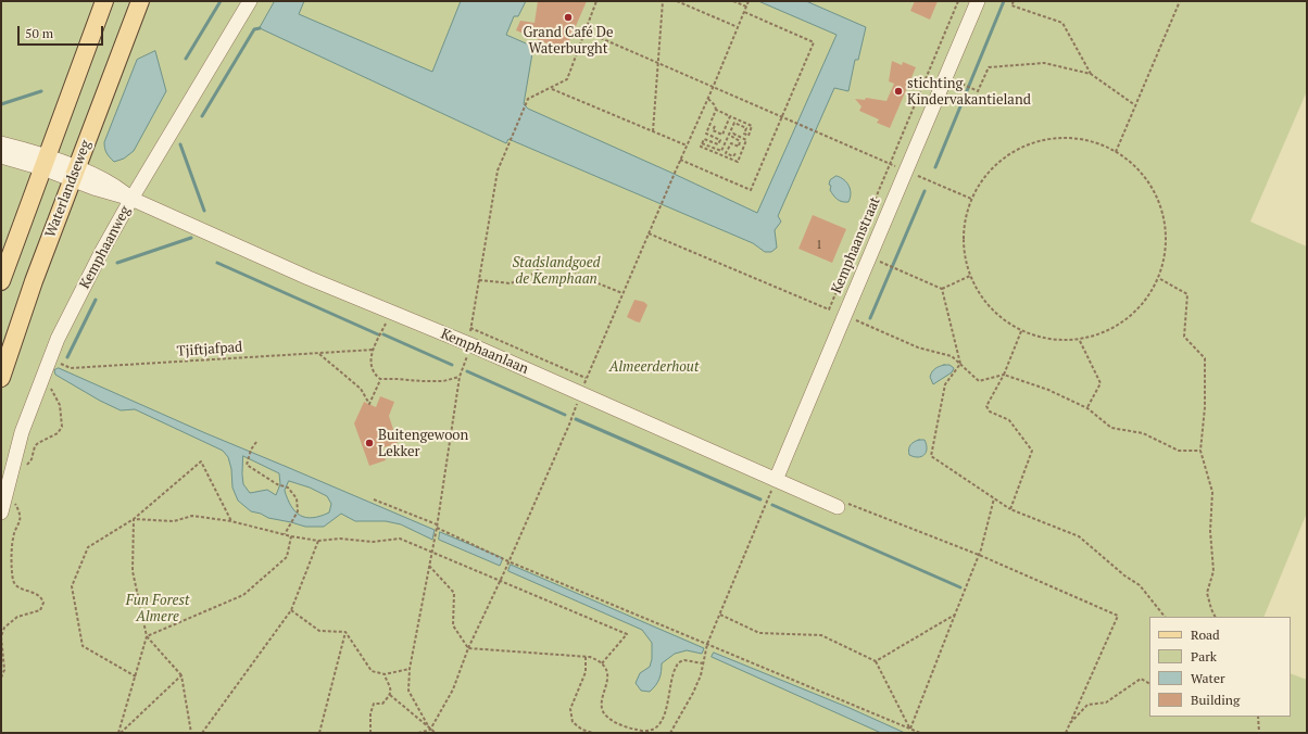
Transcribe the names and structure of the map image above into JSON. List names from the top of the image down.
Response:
{
  "streets": {
    "main road": ["Waterlandseweg"],
    "street": ["Kemphaanstraat", "Kemphaanweg", "Kemphaanlaan"],
    "path": ["Tjiftjafpad"]
  },
  "crossings": [
    ["Waterlandseweg", "Kemphaanlaan"],
    ["Kemphaanstraat", "Kemphaanlaan"],
    ["Kemphaanweg", "Tjiftjafpad"],
    ["Kemphaanweg", "Kemphaanlaan"]
  ],
  "parks": ["Stadslandgoed de Kemphaan", "Almeerderhout", "Fun Forest Almere"],
  "places": ["Grand Café De Waterburght", "stichting Kindervakantieland", "Buitengewoon Lekker"],
  "house_numbers": ["1"],
  "legend": [
    "Road",
    "Park",
    "Water",
    "Building"
  ],
  "scale_bar": "50 m"
}
